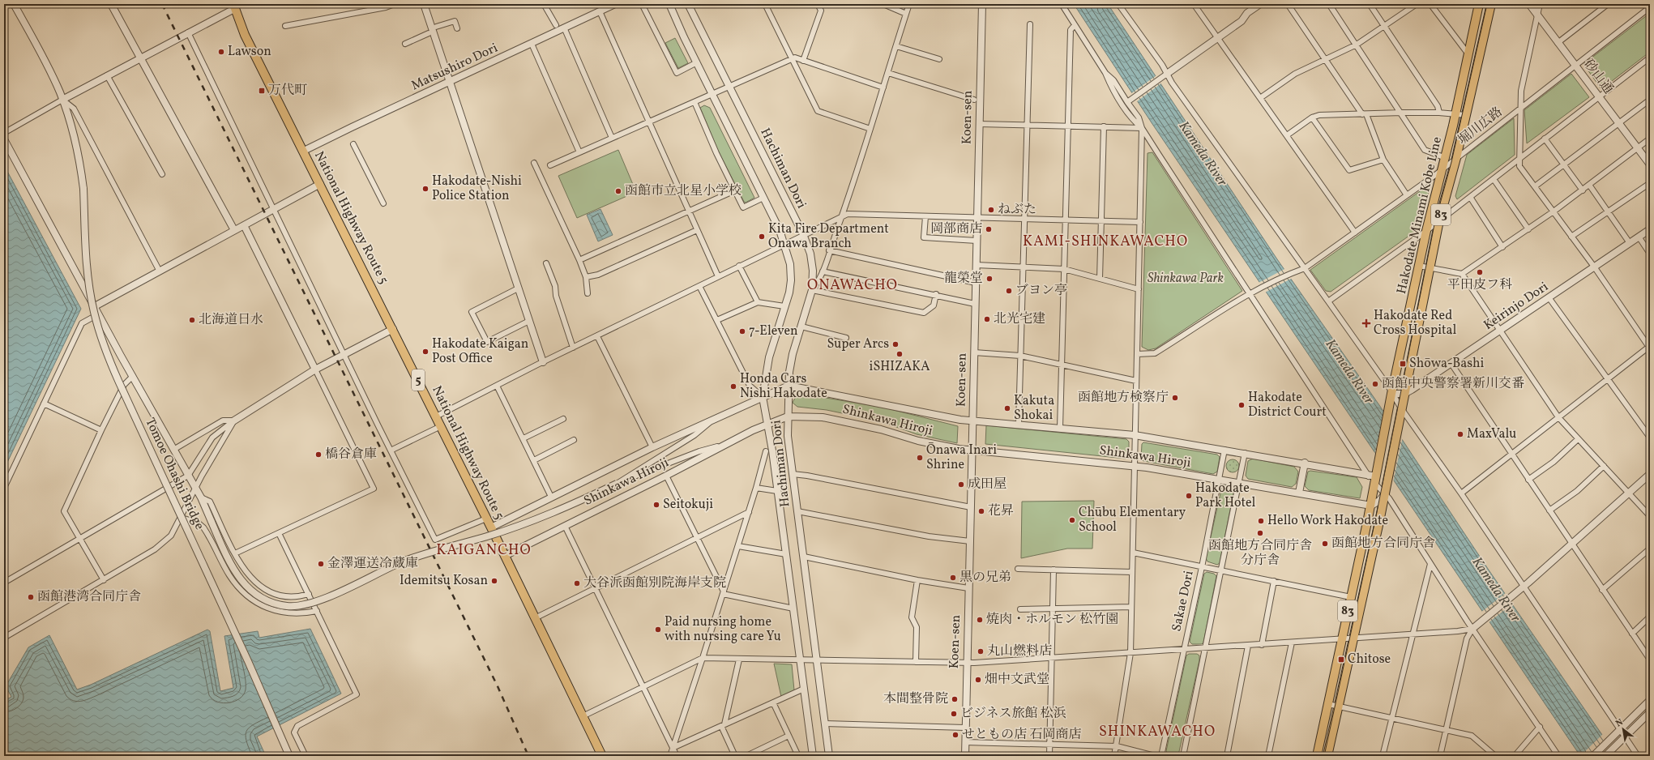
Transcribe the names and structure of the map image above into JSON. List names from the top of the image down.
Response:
{
  "streets": {
    "main road": [
      "83",
      "Hakodate Minami Kobe Line",
      "National Highway Route 5",
      "5"
    ],
    "street": [
      "Matsushiro Dori",
      "砂山通",
      "Koen-sen",
      "堀川広路",
      "Hachiman Dori",
      "Keirinjo Dori",
      "Shinkawa Hiroji",
      "Tomoe Ohashi Bridge",
      "Sakae Dori"
    ]
  },
  "crossings": [
    ["Matsushiro Dori", "National Highway Route 5"],
    ["砂山通", "堀川広路"],
    ["Koen-sen", "Shinkawa Hiroji"],
    ["堀川広路", "83"],
    ["堀川広路", "Hakodate Minami Kobe Line"],
    ["Hachiman Dori", "Shinkawa Hiroji"],
    ["83", "Keirinjo Dori"],
    ["Hakodate Minami Kobe Line", "Shinkawa Hiroji"],
    ["National Highway Route 5", "Shinkawa Hiroji"],
    ["Shinkawa Hiroji", "Sakae Dori"]
  ],
  "districts": [
    "KAMI-SHINKAWACHO",
    "ONAWACHO",
    "KAIGANCHO",
    "SHINKAWACHO"
  ],
  "water": ["Kameda River"],
  "parks": ["Shinkawa Park"],
  "places": {
    "other": [
      "Lawson",
      "Hakodate-Nishi Police Station",
      "函館市立北星小学校",
      "ねぶた",
      "岡部商店",
      "Kita Fire Department Onawa Branch",
      "平田皮フ科",
      "龍榮堂",
      "ブヨン亭",
      "北光宅建",
      "北海道日水",
      "7-Eleven",
      "Super Arcs",
      "Hakodate Kaigan Post Office",
      "iSHIZAKA",
      "函館中央警察署新川交番",
      "Honda Cars Nishi Hakodate",
      "函館地方検察庁",
      "Hakodate District Court",
      "Kakuta Shokai",
      "MaxValu",
      "橋谷倉庫",
      "Ōnawa Inari Shrine",
      "成田屋",
      "Hakodate Park Hotel",
      "Seitokuji",
      "花昇",
      "Chūbu Elementary School",
      "Hello Work Hakodate",
      "函館地方合同庁舎 分庁舎",
      "函館地方合同庁舎",
      "金澤運送冷蔵庫",
      "黒の兄弟",
      "Idemitsu Kosan",
      "大谷派函館別院海岸支院",
      "函館港湾合同庁舎",
      "焼肉・ホルモン 松竹園",
      "Paid nursing home with nursing care Yu",
      "丸山燃料店",
      "畑中文武堂",
      "本間整骨院",
      "ビジネス旅館 松浜",
      "せともの店 石岡商店"
    ],
    "transit": ["万代町", "Shōwa-Bashi", "Chitose"],
    "health": ["Hakodate Red Cross Hospital"]
  },
  "north": "top left"
}
